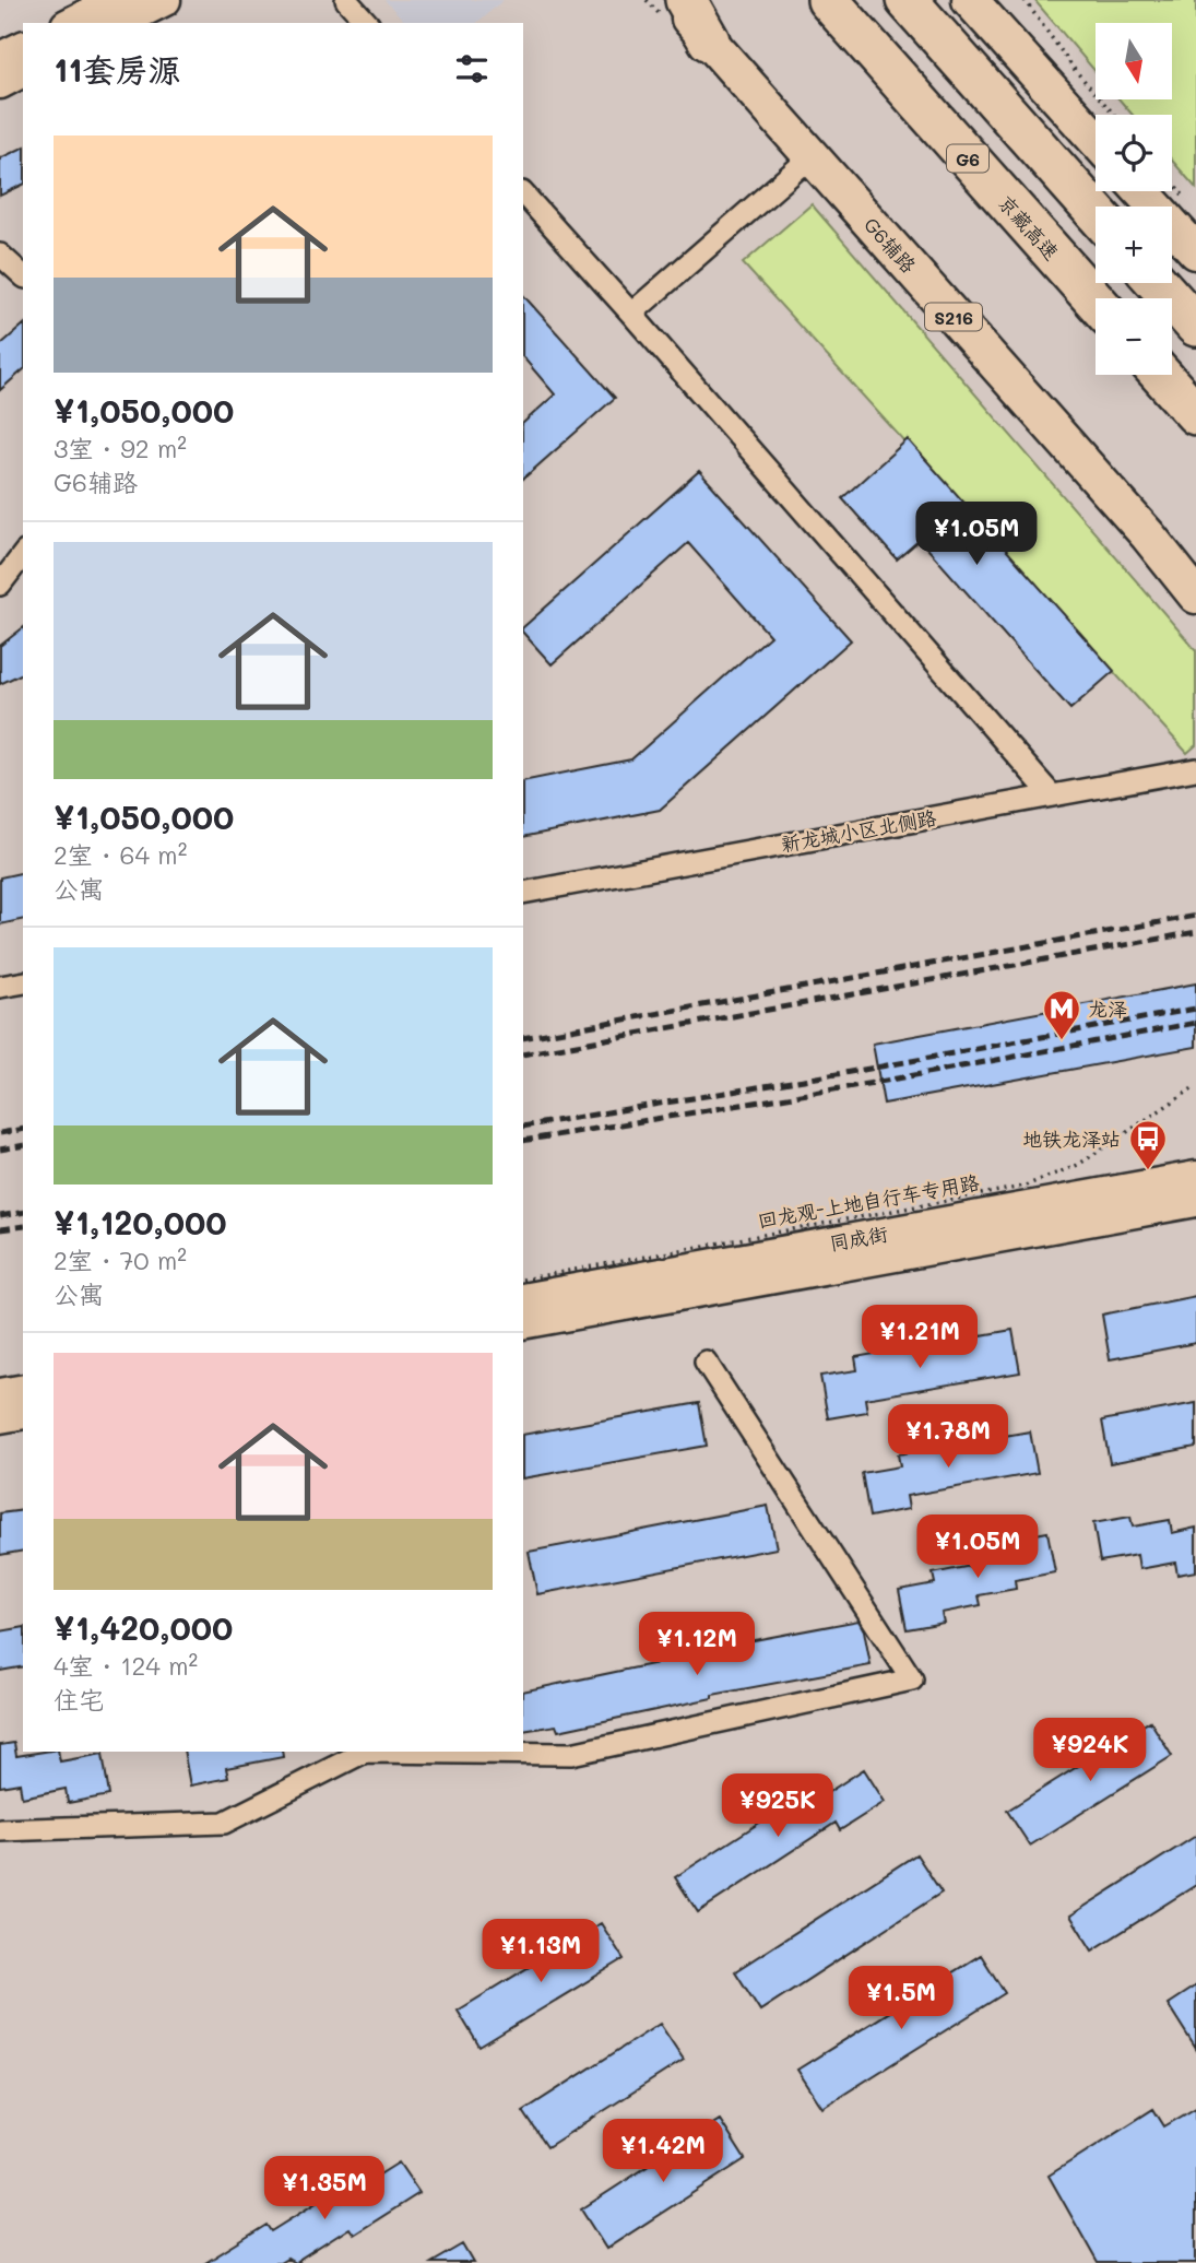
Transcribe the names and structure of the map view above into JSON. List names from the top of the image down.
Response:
{
  "streets": {
    "highway": ["G6", "京藏高速"],
    "main road": ["G6辅路", "S216", "同成街"],
    "street": ["新龙城小区北侧路"],
    "path": ["回龙观-上地自行车专用路"]
  },
  "places": {
    "metro station": ["龙泽"],
    "bus stop": ["地铁龙泽站"]
  },
  "north": "bottom",
  "page": {
    "map_buttons": ["+", "−"],
    "heading": "11套房源",
    "list": [
      {
        "name": "¥1,050,000",
        "note": "3室 · 92 m² · G6辅路"
      },
      {
        "name": "¥1,050,000",
        "note": "2室 · 64 m² · 公寓"
      },
      {
        "name": "¥1,120,000",
        "note": "2室 · 70 m² · 公寓"
      },
      {
        "name": "¥1,420,000",
        "note": "4室 · 124 m² · 住宅"
      }
    ],
    "price": [
      "¥1.05M",
      "¥1.21M",
      "¥1.78M",
      "¥1.05M",
      "¥1.12M",
      "¥924K",
      "¥925K",
      "¥1.13M",
      "¥1.5M",
      "¥1.42M",
      "¥1.35M"
    ]
  }
}
